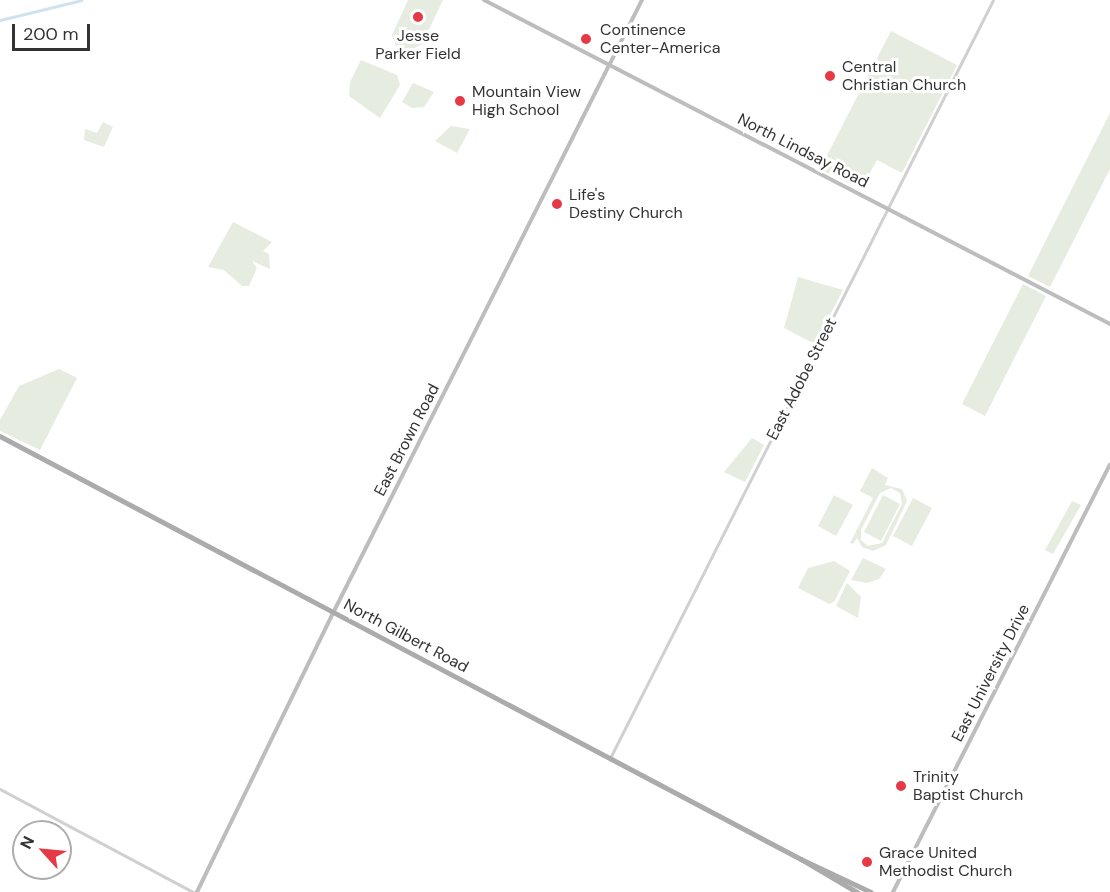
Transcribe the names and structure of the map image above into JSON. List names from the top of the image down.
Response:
{
  "streets": {
    "main road": [
      "North Lindsay Road",
      "East Brown Road",
      "North Gilbert Road",
      "East University Drive"
    ],
    "street": ["East Adobe Street"]
  },
  "crossings": [
    ["North Lindsay Road", "East Adobe Street"],
    ["North Lindsay Road", "East Brown Road"],
    ["East Adobe Street", "North Gilbert Road"],
    ["East Brown Road", "North Gilbert Road"]
  ],
  "places": [
    "Jesse Parker Field",
    "Continence Center-America",
    "Central Christian Church",
    "Mountain View High School",
    "Life's Destiny Church",
    "Trinity Baptist Church",
    "Grace United Methodist Church"
  ],
  "scale_bar": "200 m",
  "north": "top left"
}
